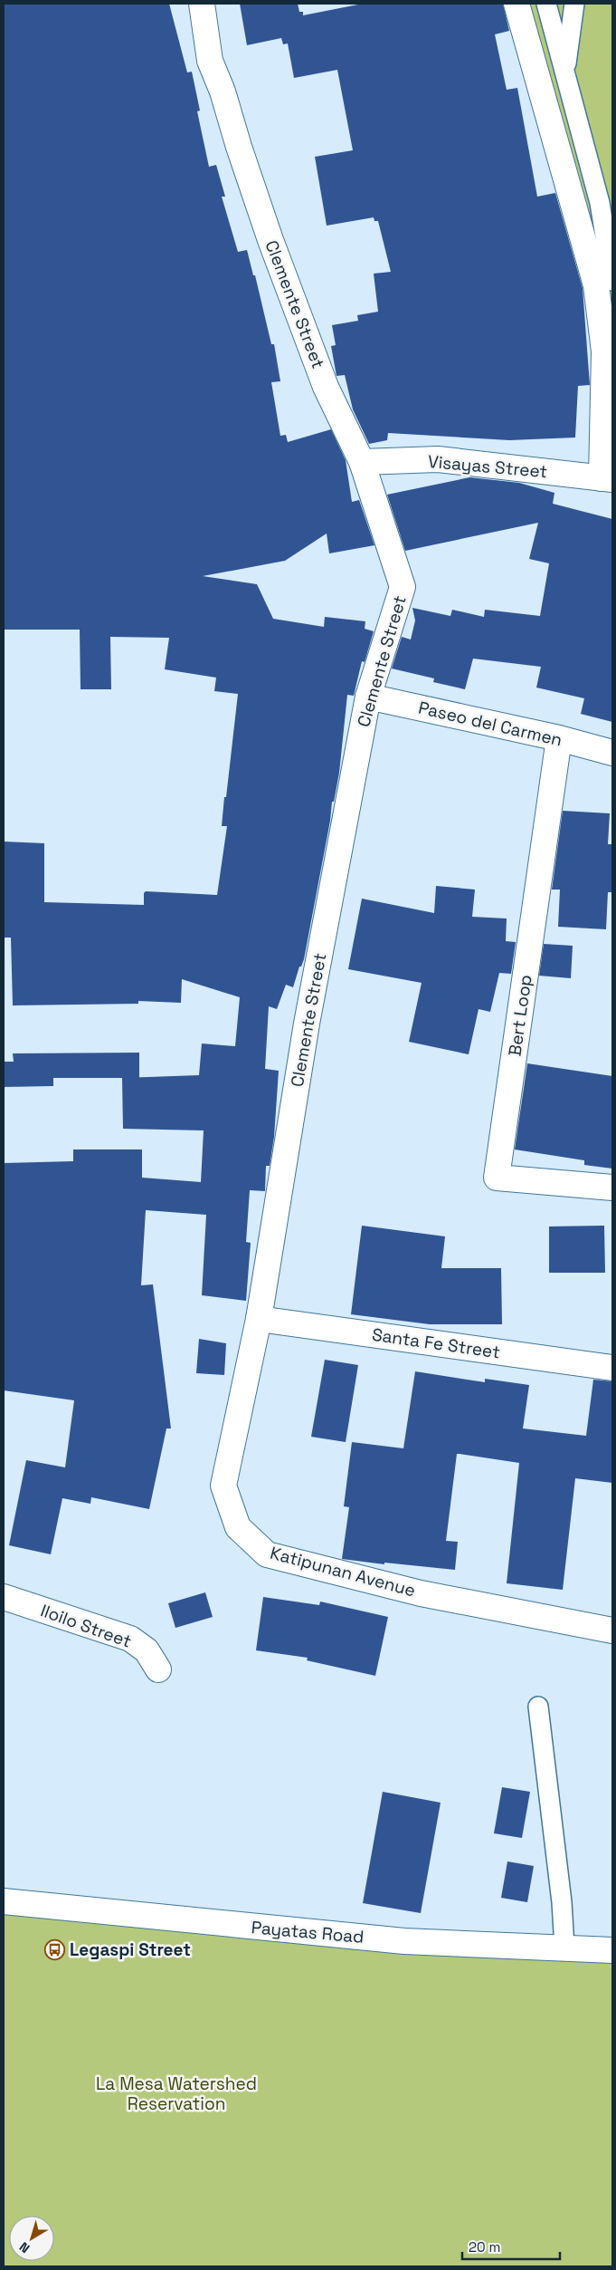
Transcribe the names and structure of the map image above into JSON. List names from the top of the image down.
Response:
{
  "streets": {
    "street": [
      "Clemente Street",
      "Visayas Street",
      "Paseo del Carmen",
      "Bert Loop",
      "Santa Fe Street",
      "Katipunan Avenue",
      "Iloilo Street",
      "Payatas Road"
    ]
  },
  "crossings": [
    ["Clemente Street", "Visayas Street"],
    ["Clemente Street", "Paseo del Carmen"],
    ["Clemente Street", "Santa Fe Street"],
    ["Clemente Street", "Katipunan Avenue"],
    ["Paseo del Carmen", "Bert Loop"],
    ["Santa Fe Street", "Katipunan Avenue"]
  ],
  "parks": ["La Mesa Watershed Reservation"],
  "places": {
    "bus stop": ["Legaspi Street"]
  },
  "scale_bar": "20 m",
  "north": "bottom left"
}
